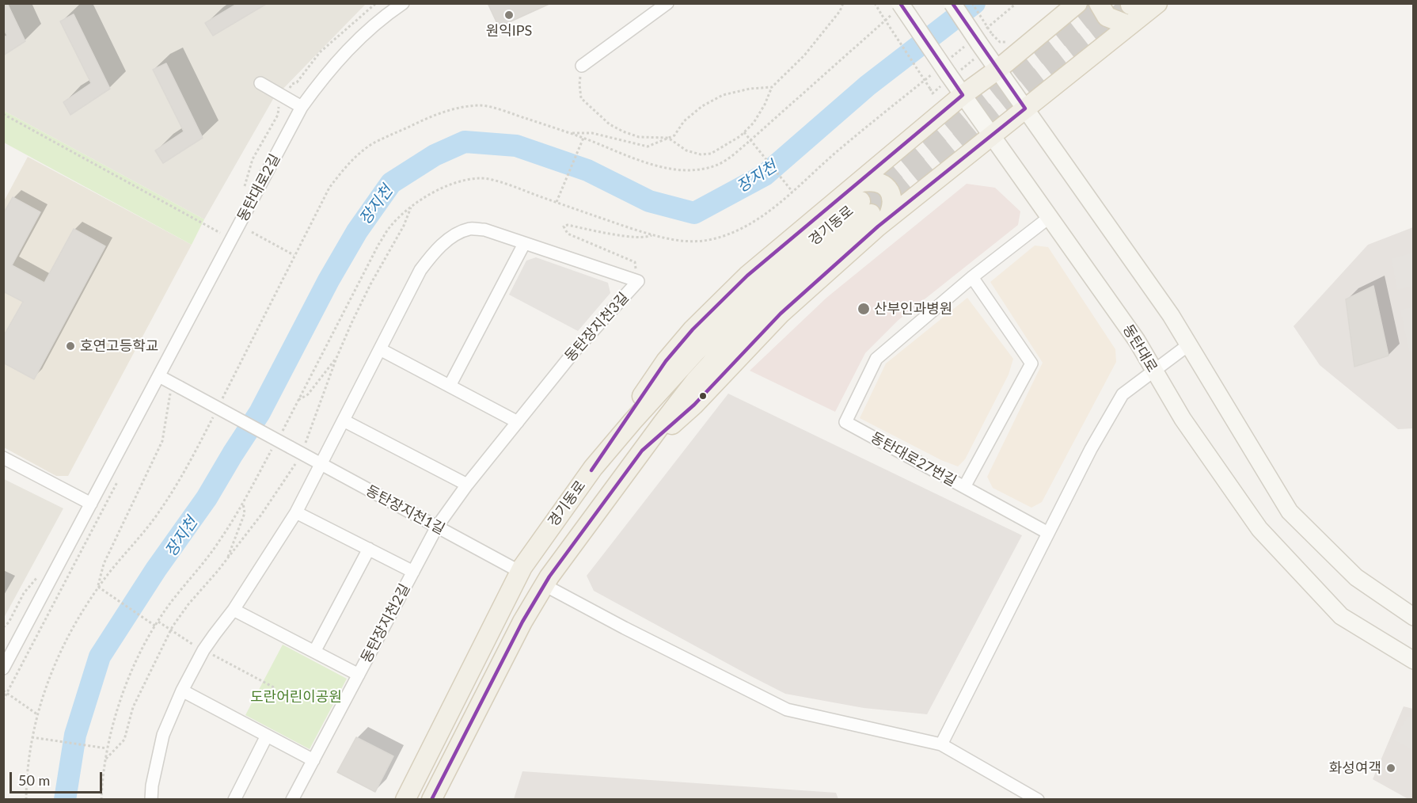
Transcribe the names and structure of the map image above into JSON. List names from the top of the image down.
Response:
{
  "streets": {
    "main road": ["경기동로", "동탄대로"],
    "street": [
      "동탄대로2길",
      "동탄장지천3길",
      "동탄대로27번길",
      "동탄장지천1길",
      "동탄장지천2길"
    ]
  },
  "crossings": [
    ["경기동로", "동탄장지천1길"],
    ["동탄장지천3길", "동탄장지천1길"],
    ["동탄장지천3길", "동탄장지천2길"],
    ["동탄대로", "동탄대로27번길"],
    ["동탄장지천1길", "동탄장지천2길"]
  ],
  "water": ["장지천"],
  "parks": ["도란어린이공원"],
  "places": [
    "원익IPS",
    "산부인과병원",
    "호연고등학교",
    "화성여객"
  ],
  "scale_bar": "50 m"
}
